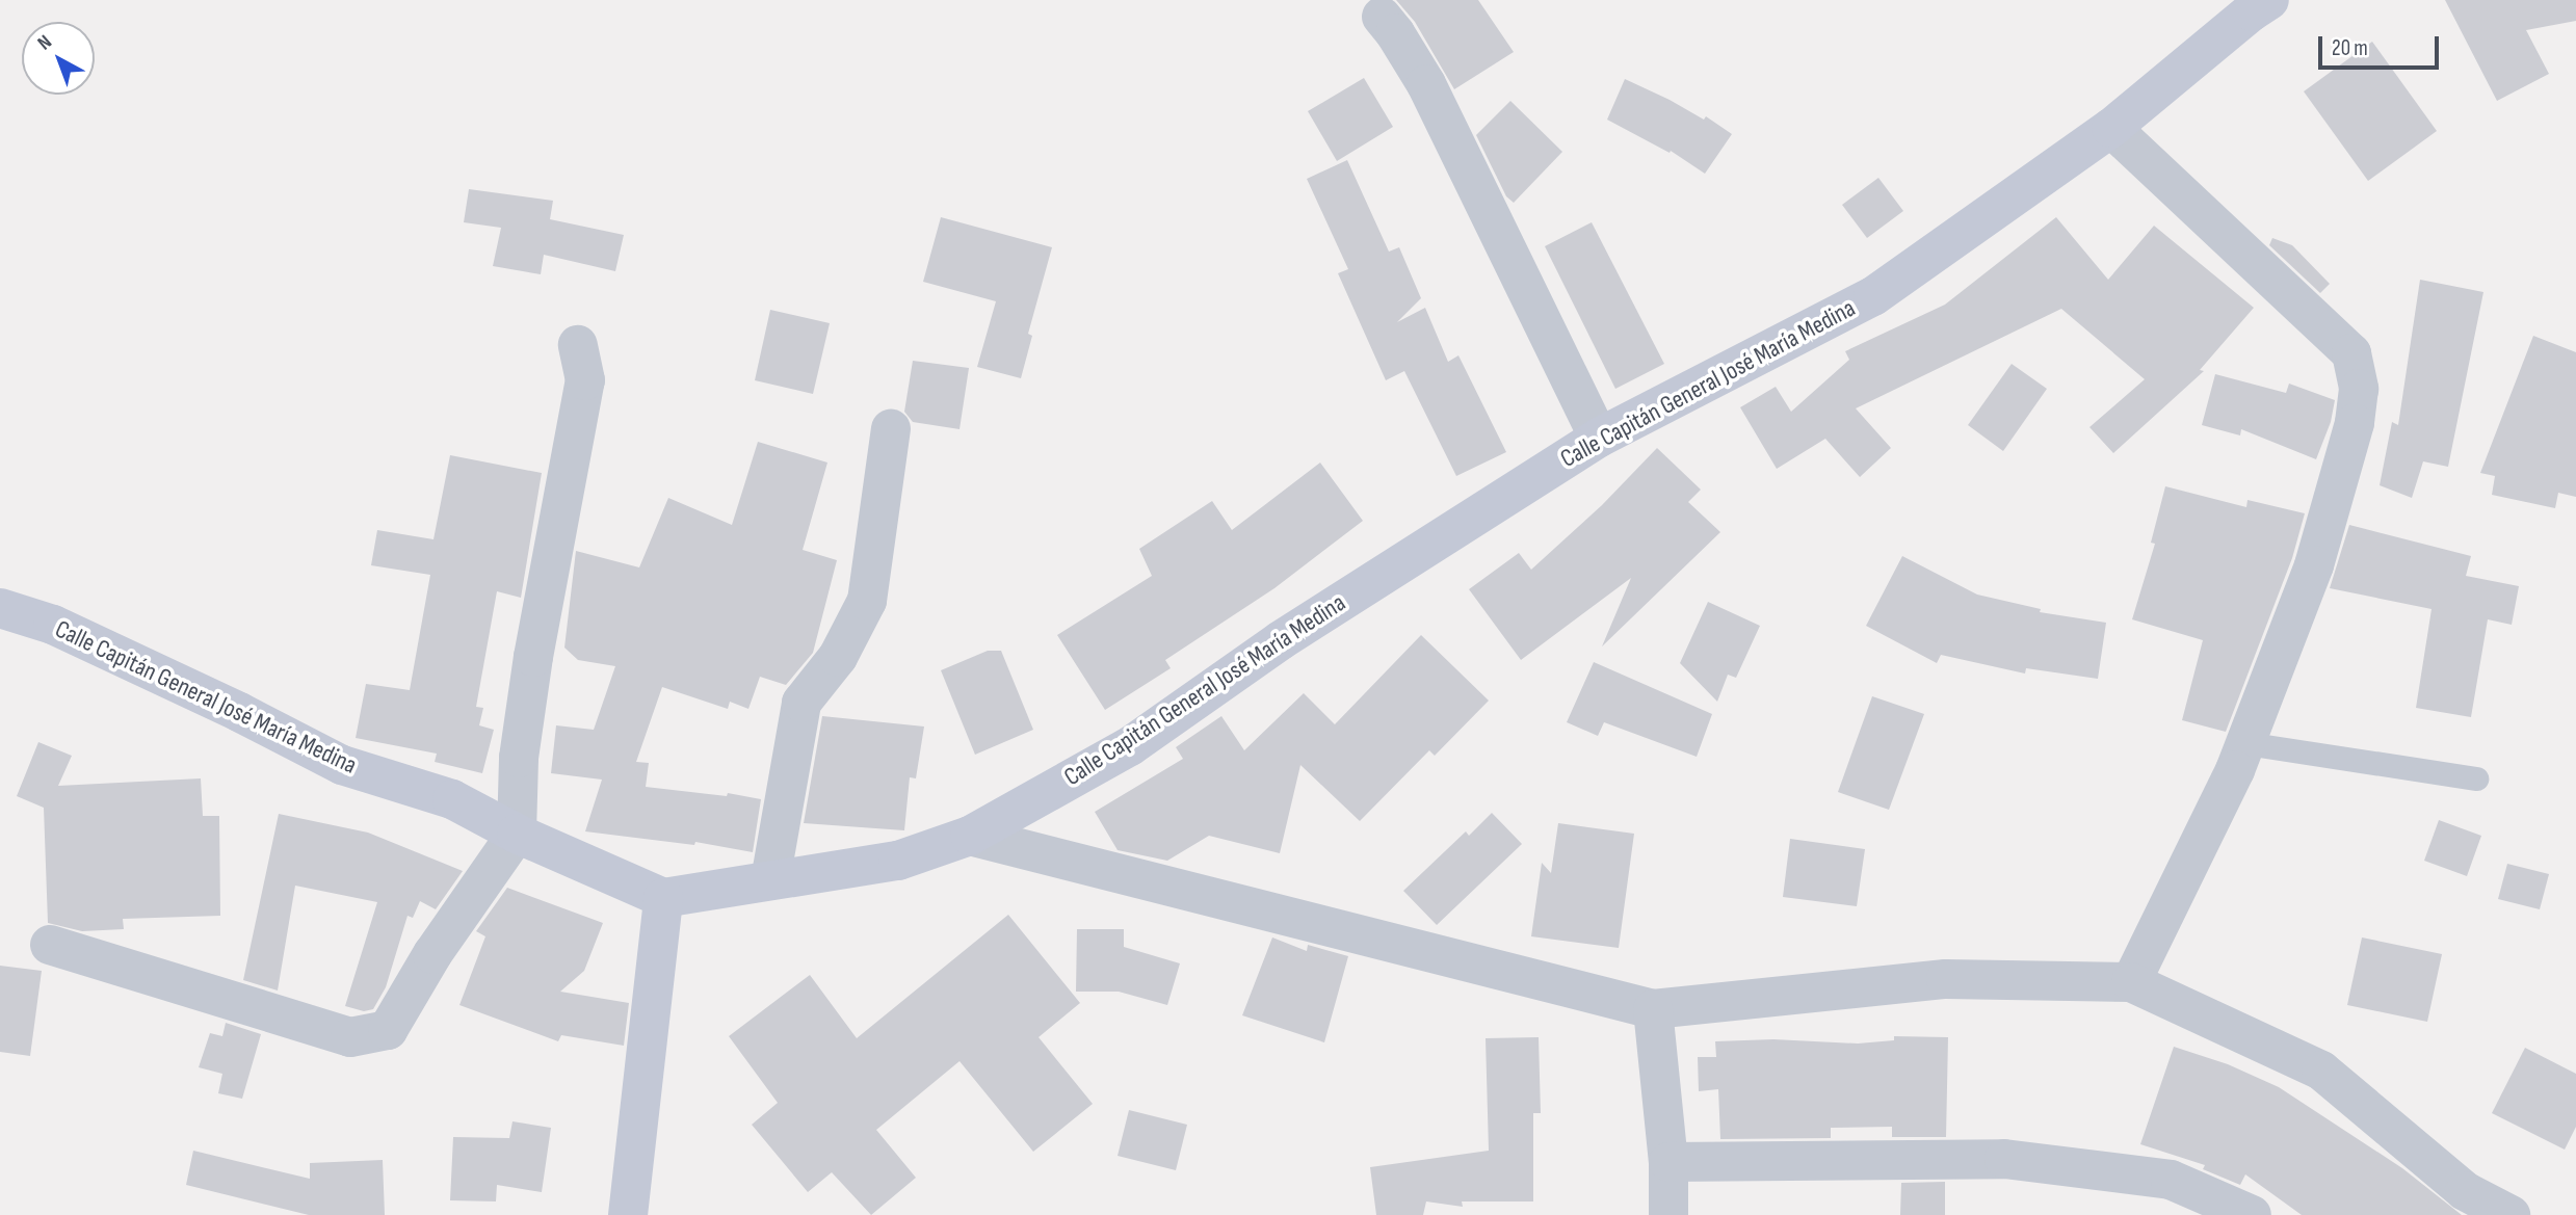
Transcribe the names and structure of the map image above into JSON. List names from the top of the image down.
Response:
{
  "streets": {
    "street": ["Calle Capitán General José María Medina"]
  },
  "scale_bar": "20 m",
  "north": "top left"
}
